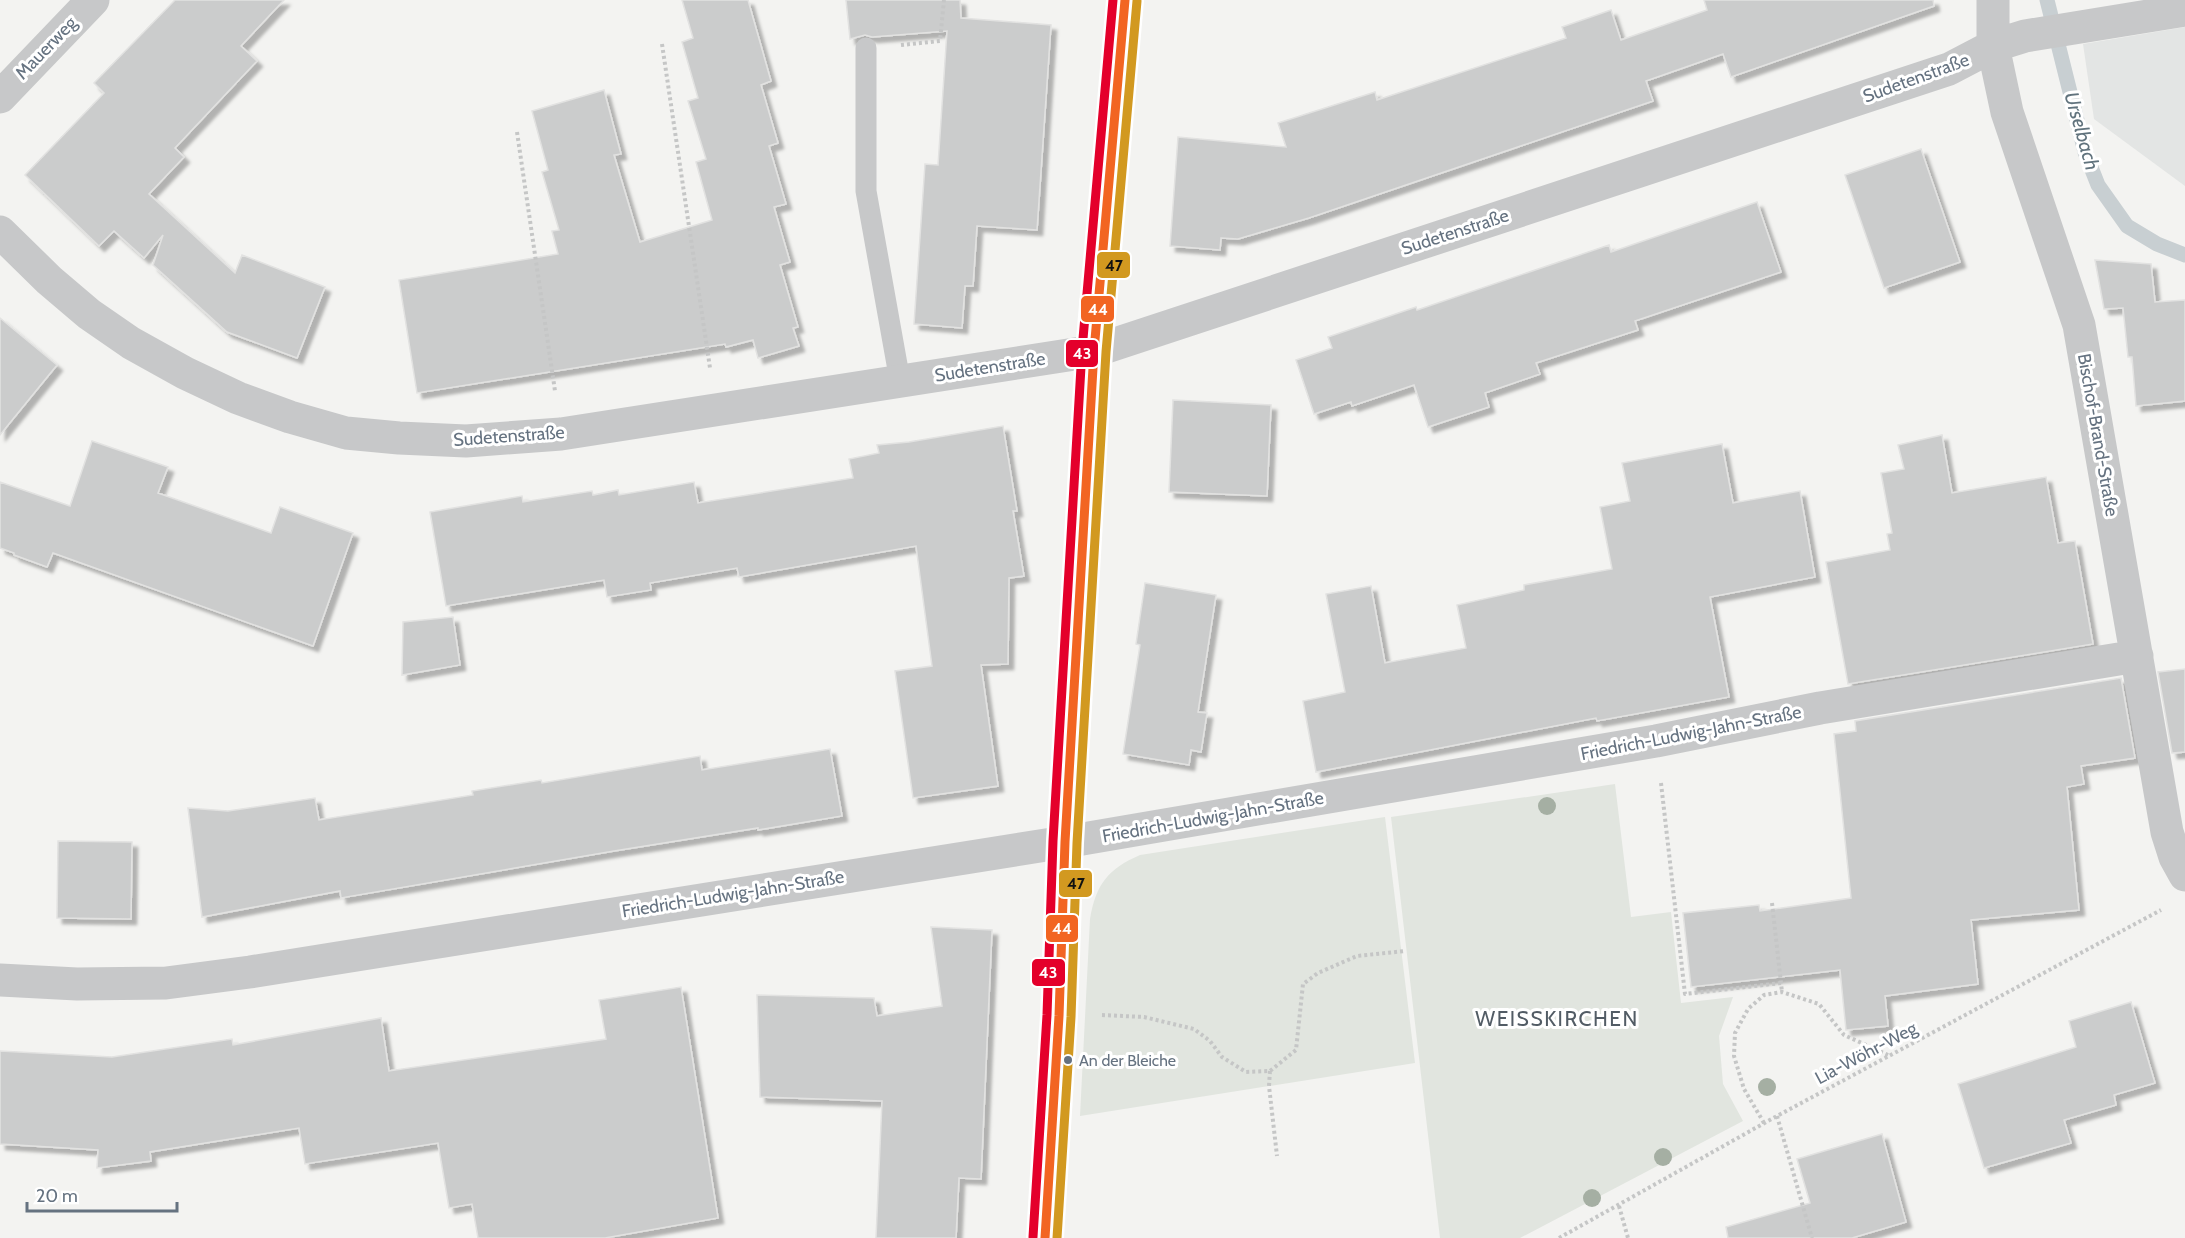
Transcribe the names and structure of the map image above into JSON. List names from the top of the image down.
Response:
{
  "streets": {
    "street": [
      "Mauerweg",
      "Sudetenstraße",
      "Bischof-Brand-Straße",
      "Friedrich-Ludwig-Jahn-Straße"
    ],
    "path": ["Lia-Wöhr-Weg"]
  },
  "crossings": [
    ["Sudetenstraße", "Bischof-Brand-Straße"],
    ["Bischof-Brand-Straße", "Friedrich-Ludwig-Jahn-Straße"]
  ],
  "districts": ["WEISSKIRCHEN"],
  "water": ["Urselbach"],
  "places": ["An der Bleiche"],
  "lines": ["transit line 44", "transit line 43", "transit line 47"],
  "scale_bar": "20 m"
}
